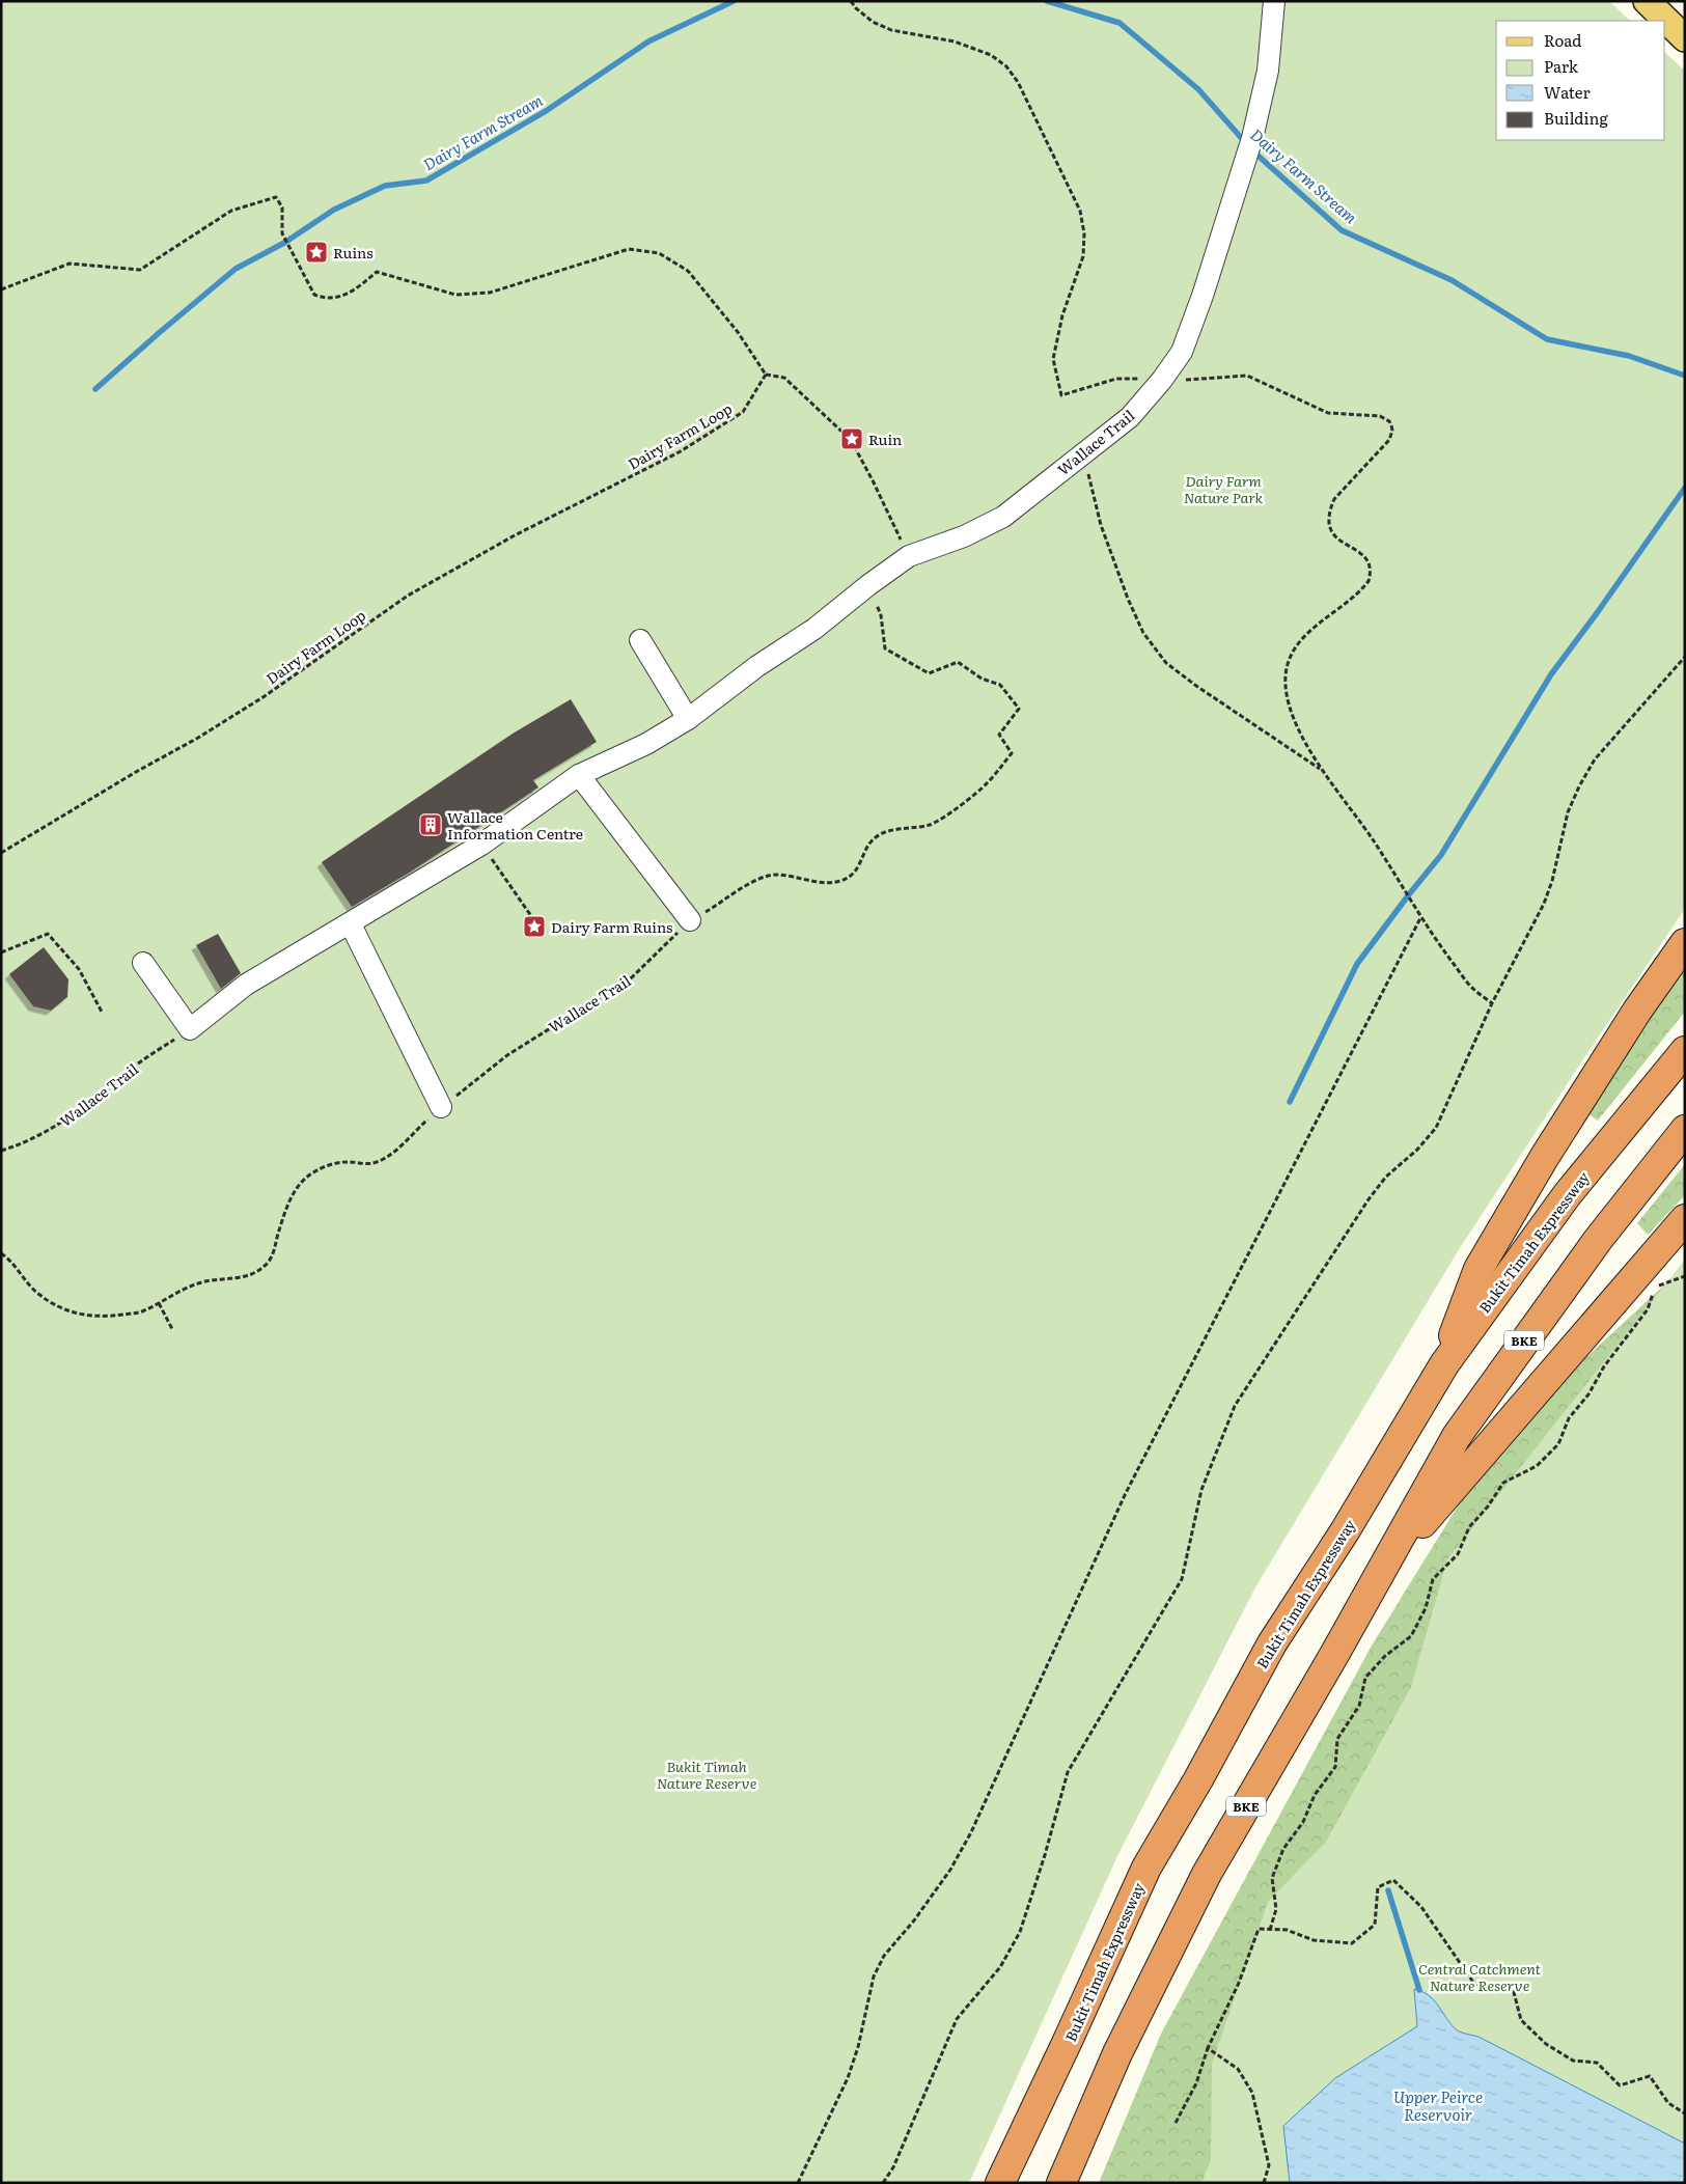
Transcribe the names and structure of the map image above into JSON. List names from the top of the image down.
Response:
{
  "streets": {
    "highway": ["Bukit Timah Expressway", "BKE"],
    "lane": ["Wallace Trail"],
    "path": ["Dairy Farm Loop"]
  },
  "water": ["Dairy Farm Stream", "Upper Peirce Reservoir"],
  "parks": ["Dairy Farm Nature Park", "Bukit Timah Nature Reserve", "Central Catchment Nature Reserve"],
  "places": {
    "place": ["Ruins", "Ruin", "Dairy Farm Ruins"],
    "building": ["Wallace Information Centre"]
  },
  "legend": [
    "Road",
    "Park",
    "Water",
    "Building"
  ]
}
